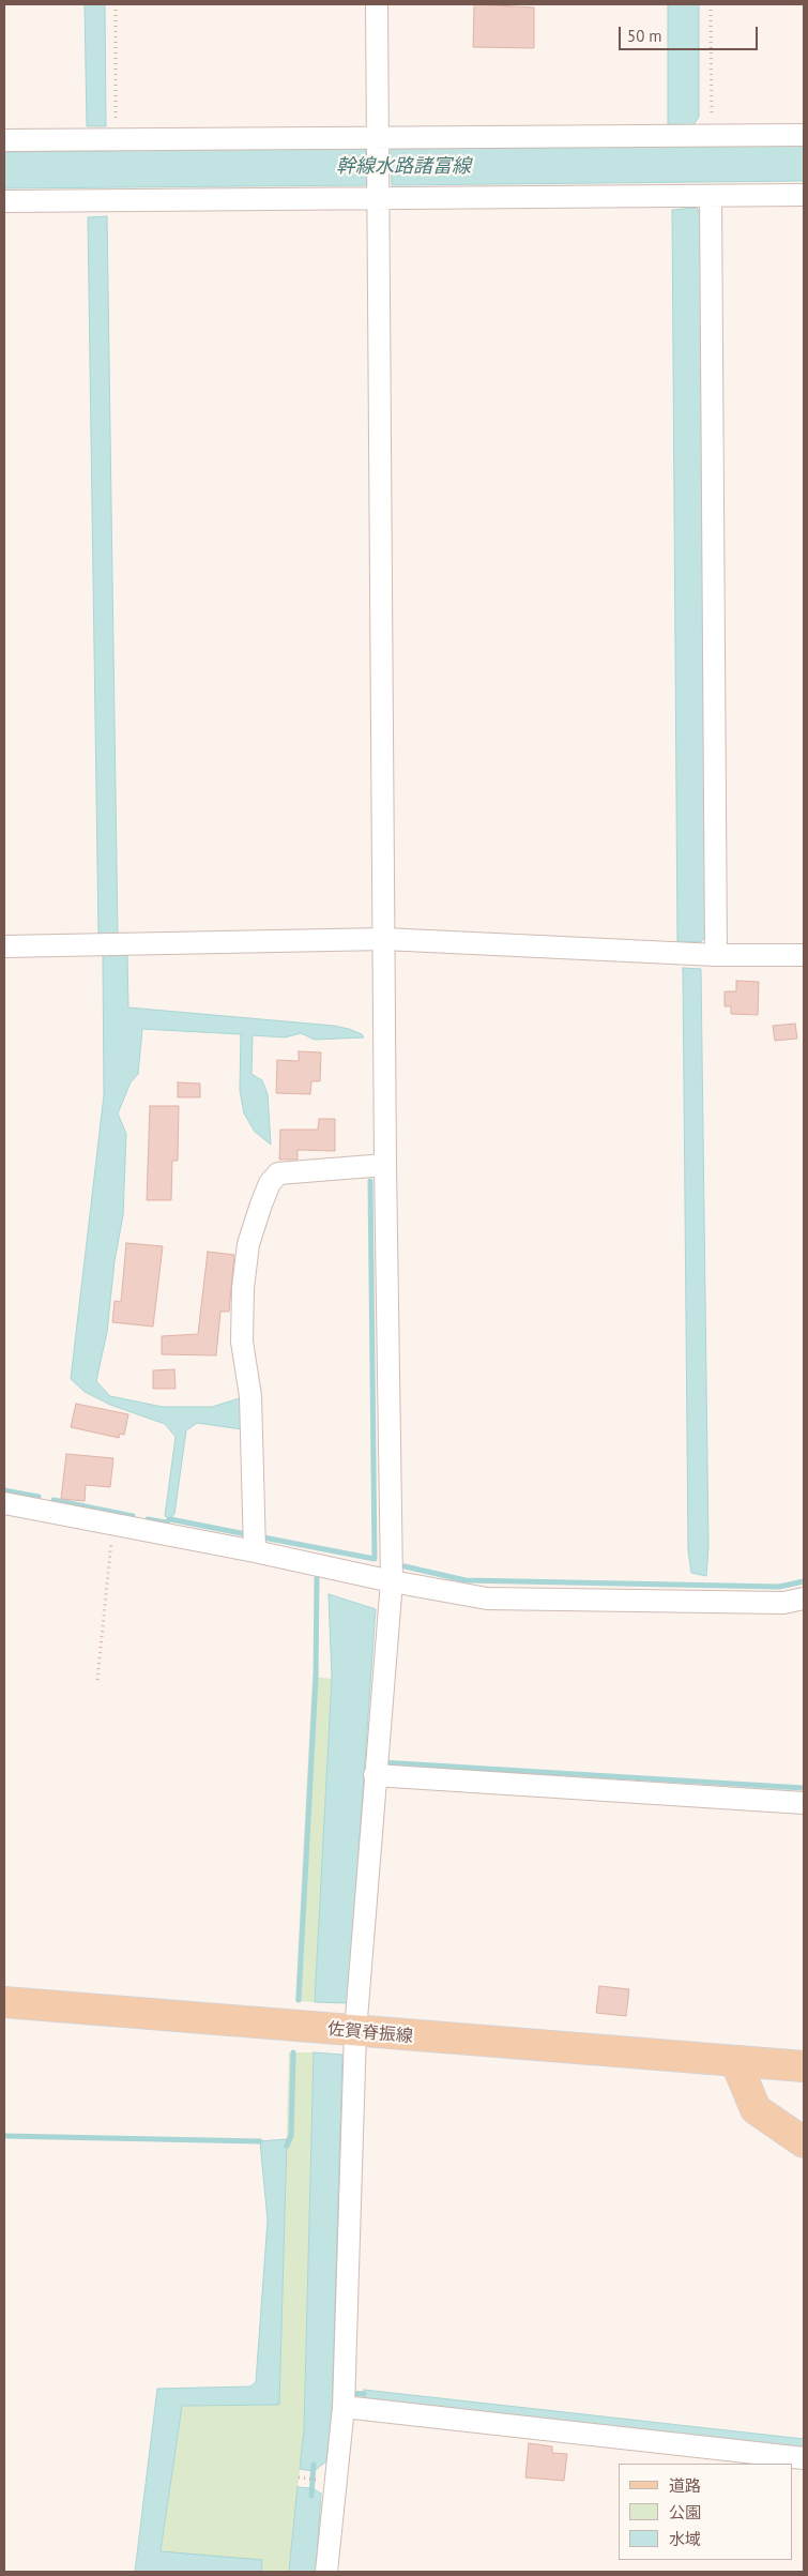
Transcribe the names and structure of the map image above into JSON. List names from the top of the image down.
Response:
{
  "streets": {
    "main road": ["佐賀脊振線"]
  },
  "water": ["幹線水路諸富線"],
  "legend": ["道路", "公園", "水域"],
  "scale_bar": "50 m"
}
